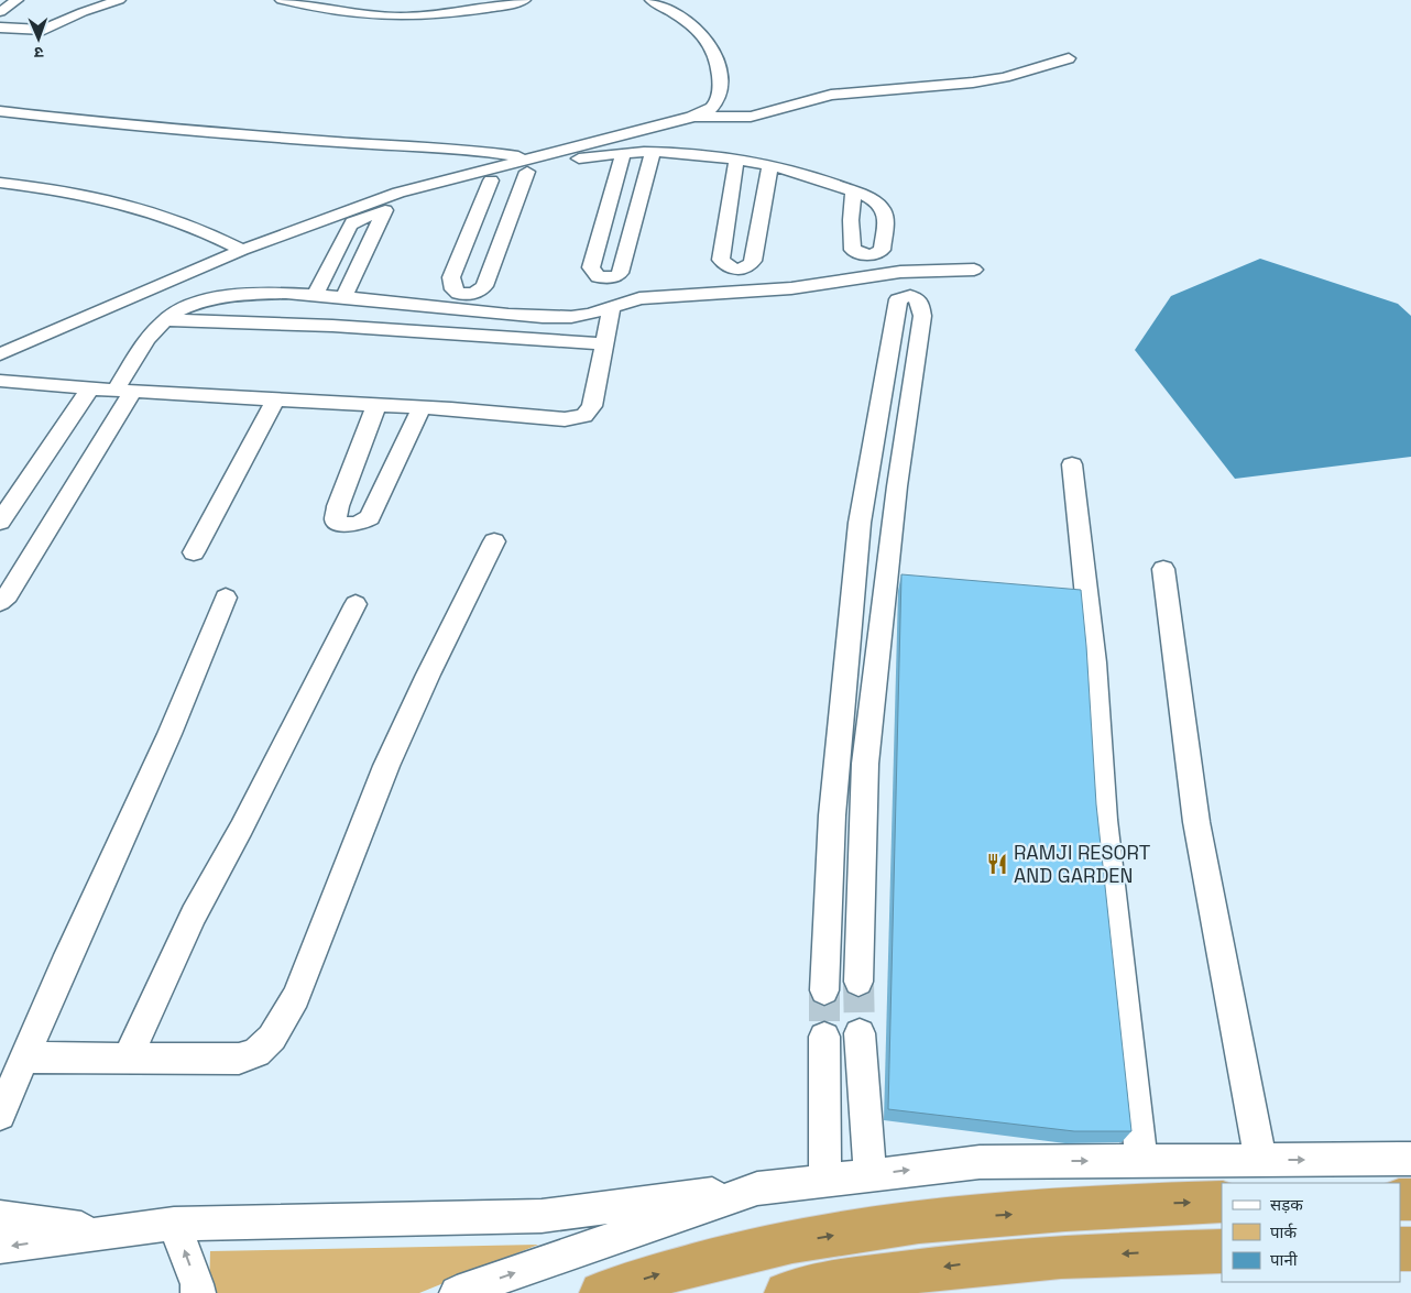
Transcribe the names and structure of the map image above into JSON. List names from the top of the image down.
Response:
{
  "places": {
    "restaurant": ["RAMJI RESORT AND GARDEN"]
  },
  "legend": ["सड़क", "पार्क", "पानी"],
  "north": "bottom"
}
